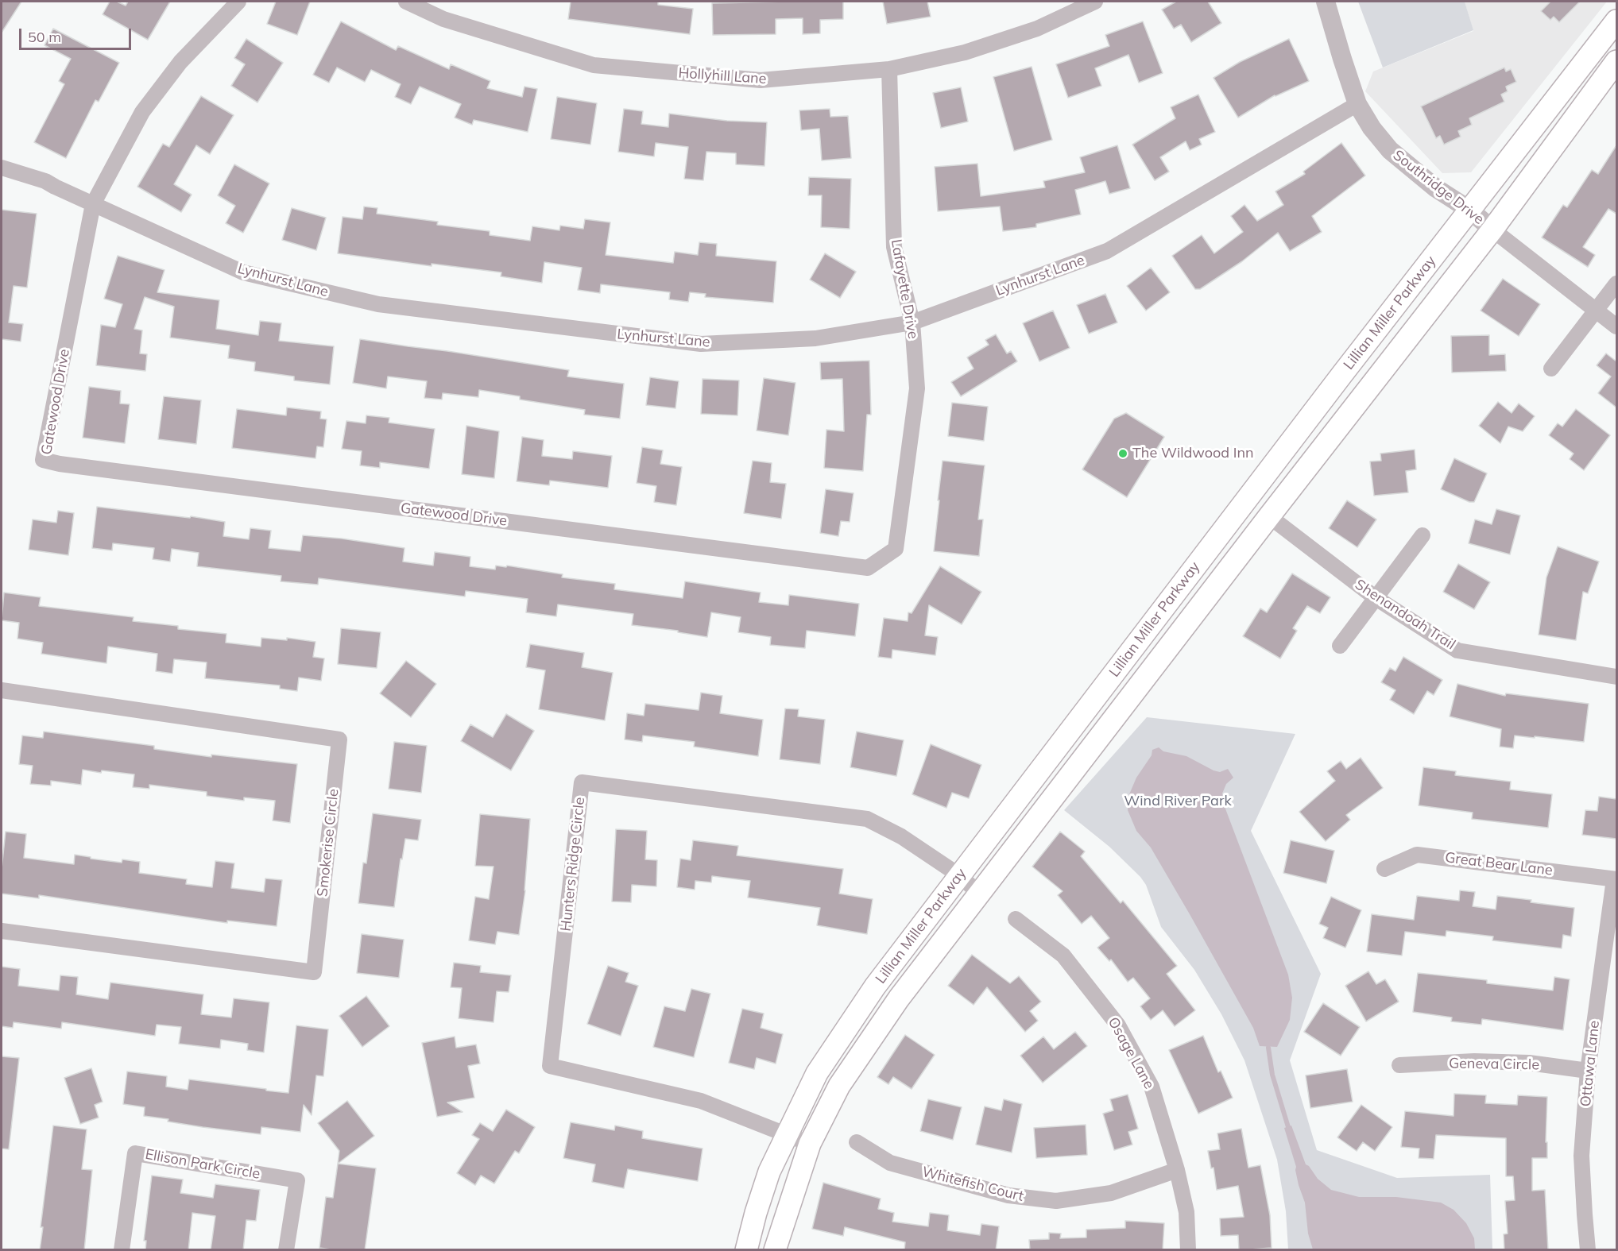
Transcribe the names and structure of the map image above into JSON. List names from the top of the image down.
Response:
{
  "streets": {
    "main road": ["Lillian Miller Parkway"],
    "street": [
      "Hollyhill Lane",
      "Southridge Drive",
      "Lynhurst Lane",
      "Lafayette Drive",
      "Gatewood Drive",
      "Shenandoah Trail",
      "Smokerise Circle",
      "Hunters Ridge Circle",
      "Great Bear Lane",
      "Osage Lane",
      "Ottawa Lane",
      "Geneva Circle",
      "Ellison Park Circle",
      "Whitefish Court"
    ]
  },
  "crossings": [
    ["Hollyhill Lane", "Lafayette Drive"],
    ["Southridge Drive", "Lynhurst Lane"],
    ["Southridge Drive", "Lillian Miller Parkway"],
    ["Lynhurst Lane", "Lafayette Drive"],
    ["Lynhurst Lane", "Gatewood Drive"],
    ["Lafayette Drive", "Gatewood Drive"],
    ["Lillian Miller Parkway", "Shenandoah Trail"],
    ["Lillian Miller Parkway", "Hunters Ridge Circle"],
    ["Great Bear Lane", "Ottawa Lane"],
    ["Osage Lane", "Whitefish Court"],
    ["Ottawa Lane", "Geneva Circle"]
  ],
  "parks": ["Wind River Park"],
  "places": ["The Wildwood Inn"],
  "scale_bar": "50 m"
}
